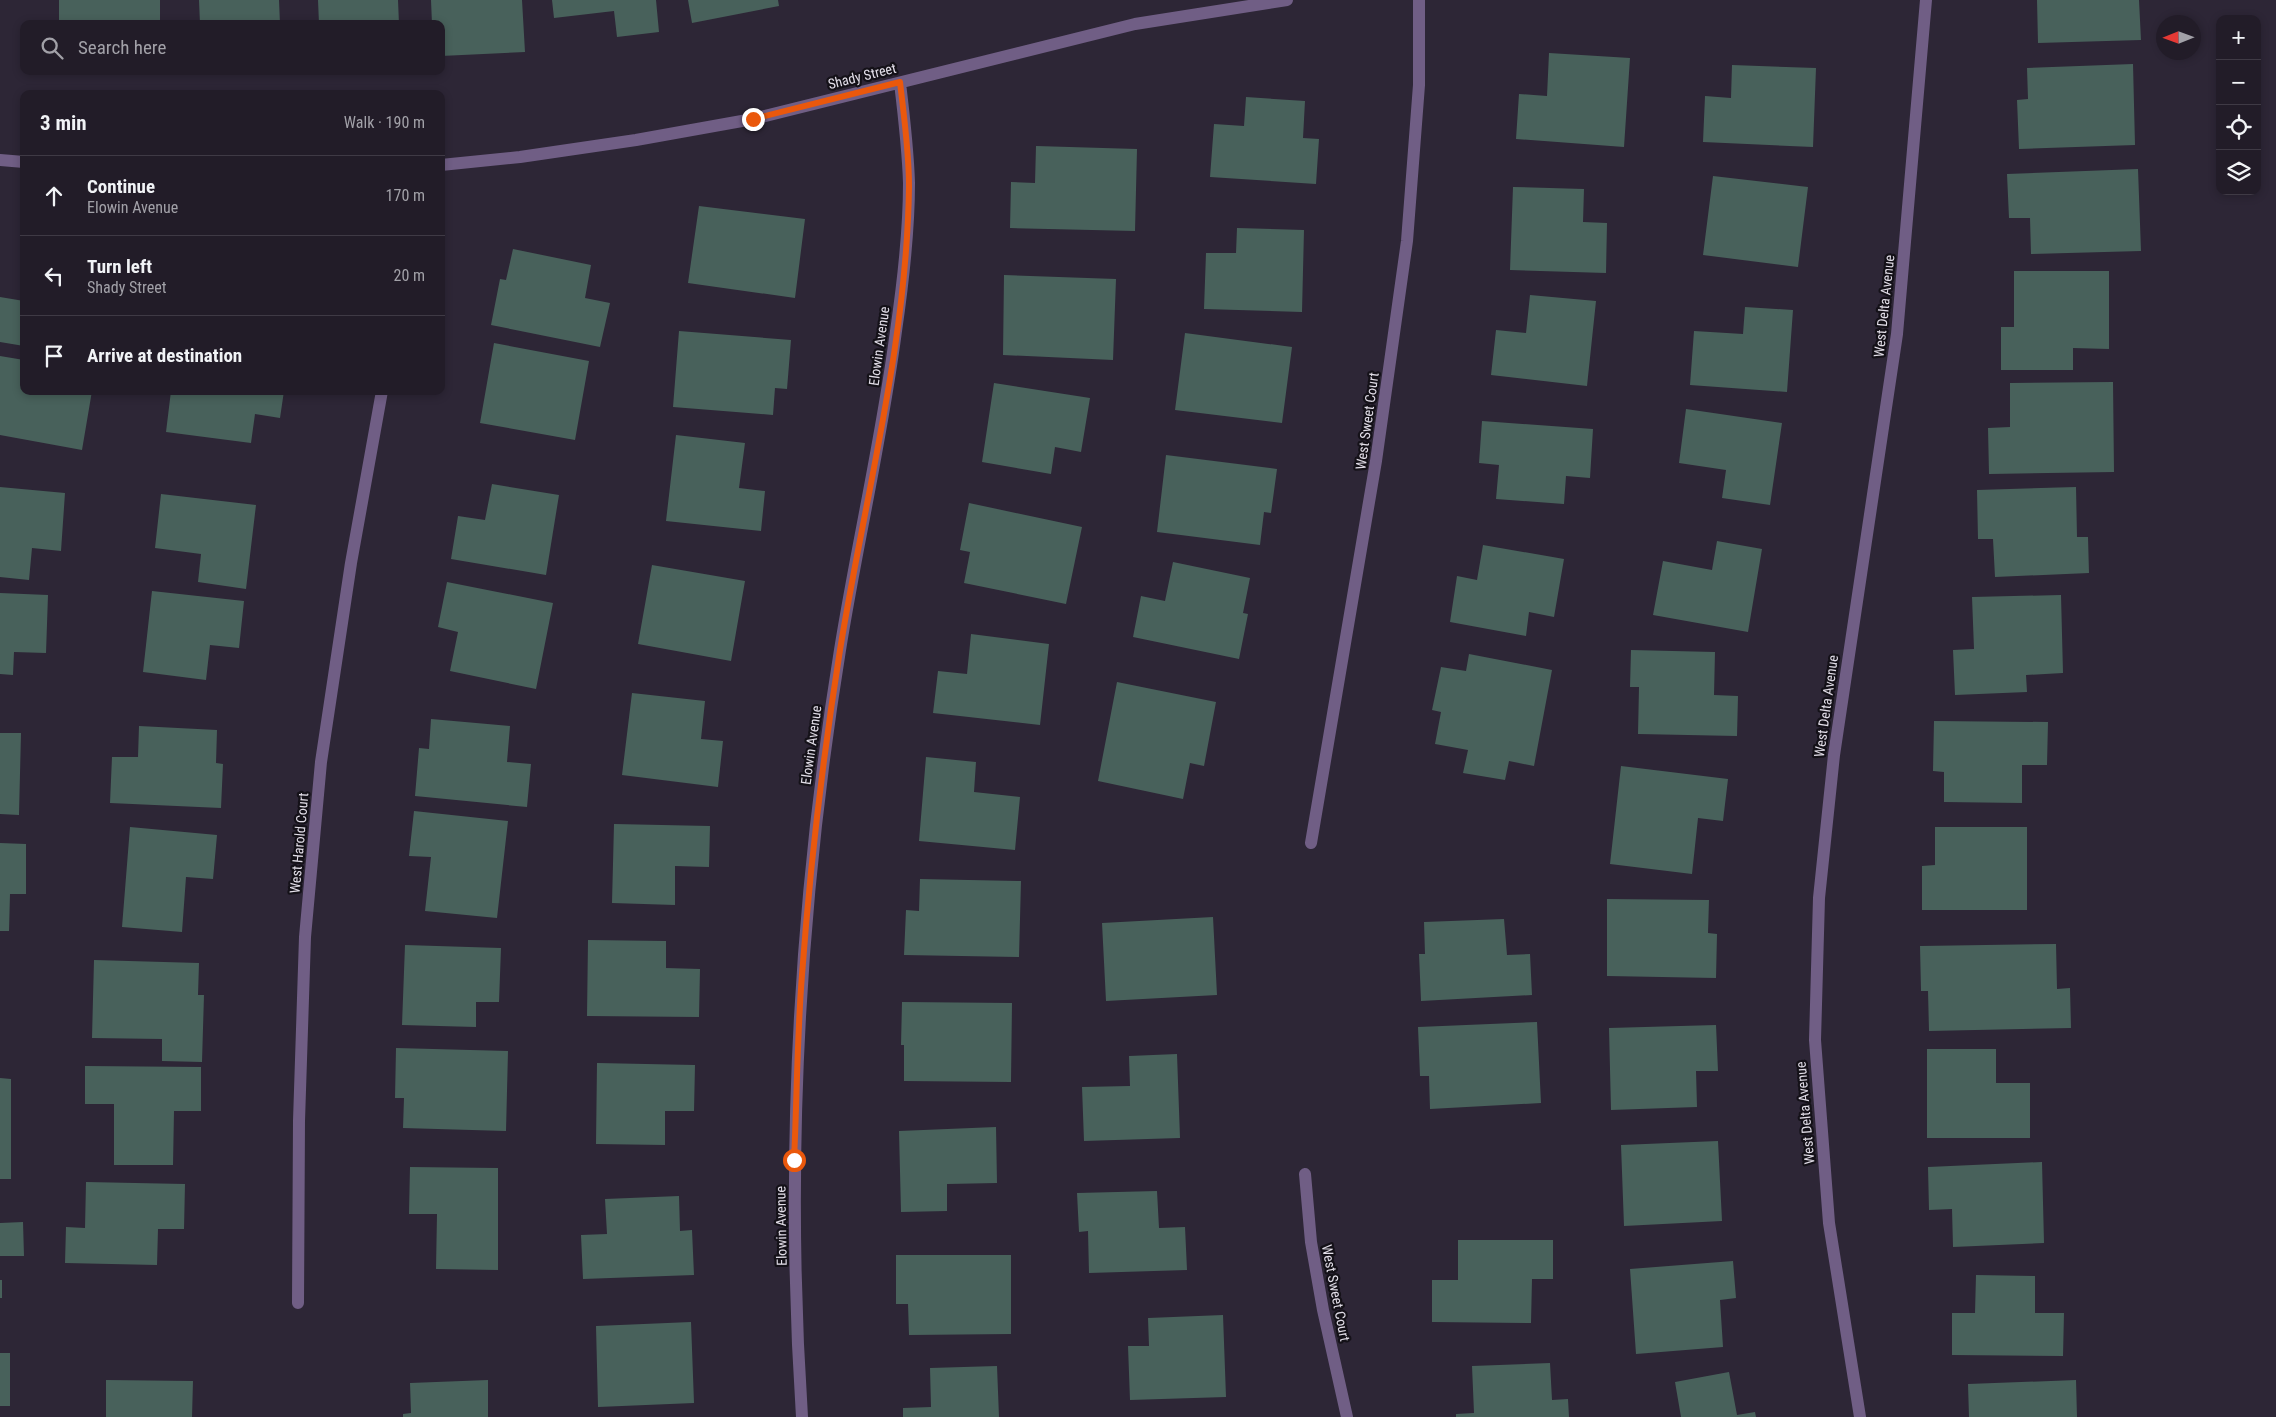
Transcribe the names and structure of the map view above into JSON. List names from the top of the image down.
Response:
{
  "streets": {
    "street": [
      "Shady Street",
      "West Delta Avenue",
      "Elowin Avenue",
      "West Sweet Court",
      "West Harold Court"
    ]
  },
  "crossings": [
    ["Shady Street", "Elowin Avenue"]
  ],
  "north": "left",
  "page": {
    "map_buttons": ["+", "−"],
    "search": "Search here",
    "heading": ["3 min", "Walk · 190 m"],
    "list": [
      ["Continue", "Elowin Avenue", "170 m"],
      ["Turn left", "Shady Street", "20 m"],
      "Arrive at destination"
    ]
  }
}
